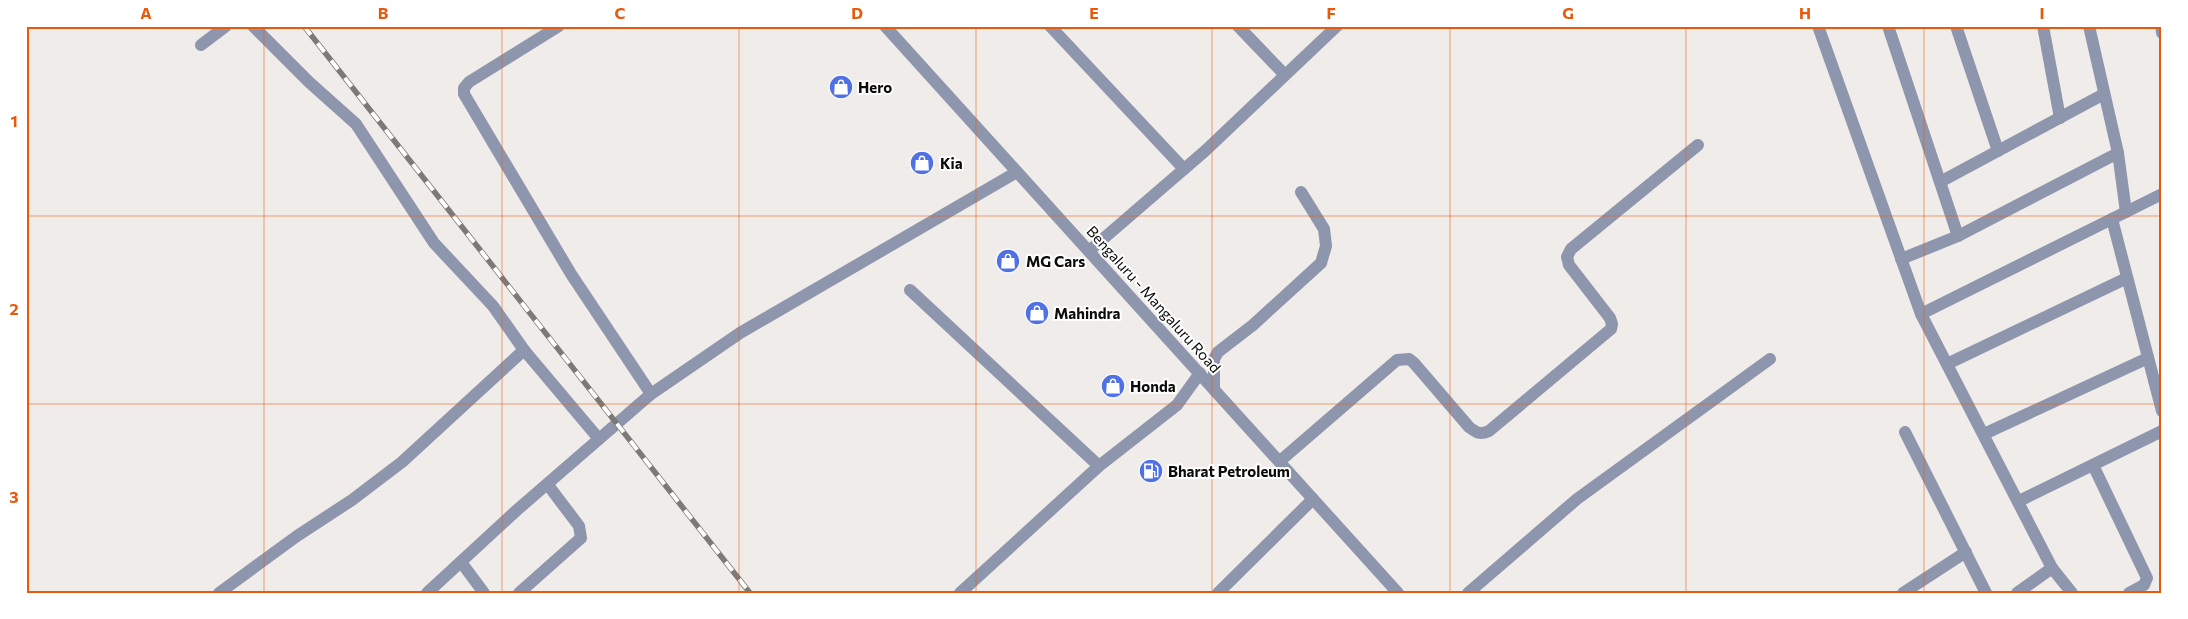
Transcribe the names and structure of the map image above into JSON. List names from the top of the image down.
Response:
{
  "streets": {
    "street": ["Bengaluru - Mangaluru Road"]
  },
  "places": {
    "shop": [
      "Hero",
      "Kia",
      "MG Cars",
      "Mahindra",
      "Honda"
    ],
    "fuel station": ["Bharat Petroleum"]
  },
  "grid": {
    "columns": [
      "A",
      "B",
      "C",
      "D",
      "E",
      "F",
      "G",
      "H",
      "I"
    ],
    "rows": ["1", "2", "3"]
  }
}
